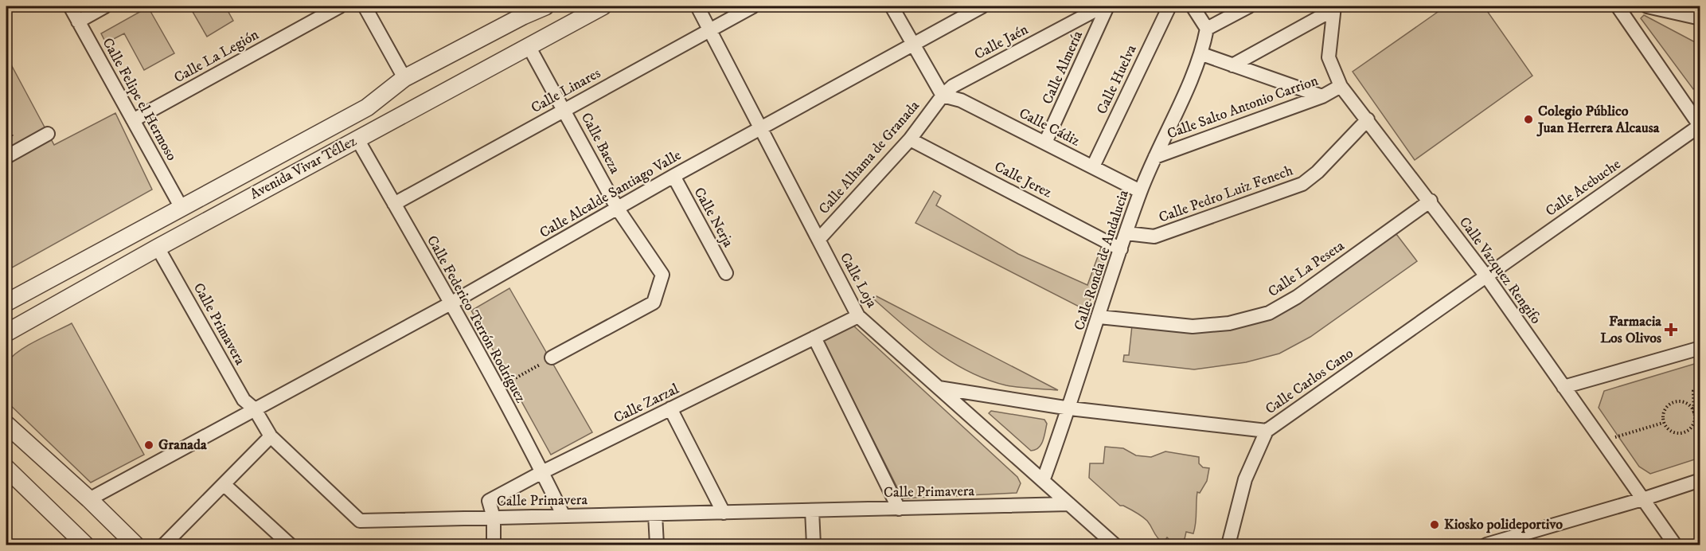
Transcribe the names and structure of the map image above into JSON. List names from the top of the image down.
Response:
{
  "streets": {
    "street": [
      "Calle Jaén",
      "Calle La Legión",
      "Calle Almería",
      "Calle Huelva",
      "Calle Linares",
      "Calle Felipe el Hermoso",
      "Calle Salto Antonio Carrion",
      "Calle Cádiz",
      "Calle Baeza",
      "Calle Alhama de Granada",
      "Avenida Vivar Téllez",
      "Calle Jerez",
      "Calle Acebuche",
      "Calle Alcalde Santiago Valle",
      "Calle Pedro Luiz Fenech",
      "Calle Nerja",
      "Calle Ronda de Andalucia",
      "Calle La Peseta",
      "Calle Vazquez Rengifo",
      "Calle Loja",
      "Calle Federico Terrón Rodríguez",
      "Calle Primavera",
      "Calle Carlos Cano",
      "Calle Zarzal"
    ]
  },
  "crossings": [
    ["Calle Jaén", "Calle Cádiz"],
    ["Calle Jaén", "Calle Alhama de Granada"],
    ["Calle La Legión", "Calle Felipe el Hermoso"],
    ["Calle Almería", "Calle Cádiz"],
    ["Calle Huelva", "Calle Cádiz"],
    ["Calle Linares", "Calle Baeza"],
    ["Calle Linares", "Calle Loja"],
    ["Calle Linares", "Calle Federico Terrón Rodríguez"],
    ["Calle Felipe el Hermoso", "Avenida Vivar Téllez"],
    ["Calle Salto Antonio Carrion", "Calle Ronda de Andalucia"],
    ["Calle Salto Antonio Carrion", "Calle Vazquez Rengifo"],
    ["Calle Cádiz", "Calle Alhama de Granada"],
    ["Calle Cádiz", "Calle Ronda de Andalucia"],
    ["Calle Baeza", "Avenida Vivar Téllez"],
    ["Calle Baeza", "Calle Alcalde Santiago Valle"],
    ["Calle Alhama de Granada", "Calle Jerez"],
    ["Calle Alhama de Granada", "Calle Loja"],
    ["Avenida Vivar Téllez", "Calle Federico Terrón Rodríguez"],
    ["Avenida Vivar Téllez", "Calle Primavera"],
    ["Calle Jerez", "Calle Ronda de Andalucia"],
    ["Calle Acebuche", "Calle Vazquez Rengifo"],
    ["Calle Acebuche", "Calle Carlos Cano"],
    ["Calle Alcalde Santiago Valle", "Calle Nerja"],
    ["Calle Alcalde Santiago Valle", "Calle Loja"],
    ["Calle Alcalde Santiago Valle", "Calle Federico Terrón Rodríguez"],
    ["Calle Alcalde Santiago Valle", "Calle Primavera"],
    ["Calle Pedro Luiz Fenech", "Calle Ronda de Andalucia"],
    ["Calle Pedro Luiz Fenech", "Calle Vazquez Rengifo"],
    ["Calle Ronda de Andalucia", "Calle La Peseta"],
    ["Calle Ronda de Andalucia", "Calle Loja"],
    ["Calle Ronda de Andalucia", "Calle Carlos Cano"],
    ["Calle La Peseta", "Calle Vazquez Rengifo"],
    ["Calle Vazquez Rengifo", "Calle Carlos Cano"],
    ["Calle Loja", "Calle Primavera"],
    ["Calle Loja", "Calle Carlos Cano"],
    ["Calle Loja", "Calle Zarzal"],
    ["Calle Federico Terrón Rodríguez", "Calle Primavera"],
    ["Calle Federico Terrón Rodríguez", "Calle Zarzal"],
    ["Calle Primavera", "Calle Zarzal"]
  ],
  "places": {
    "other": ["Colegio Público Juan Herrera Alcausa", "Granada", "Kiosko polideportivo"],
    "health": ["Farmacia Los Olivos"]
  }
}
